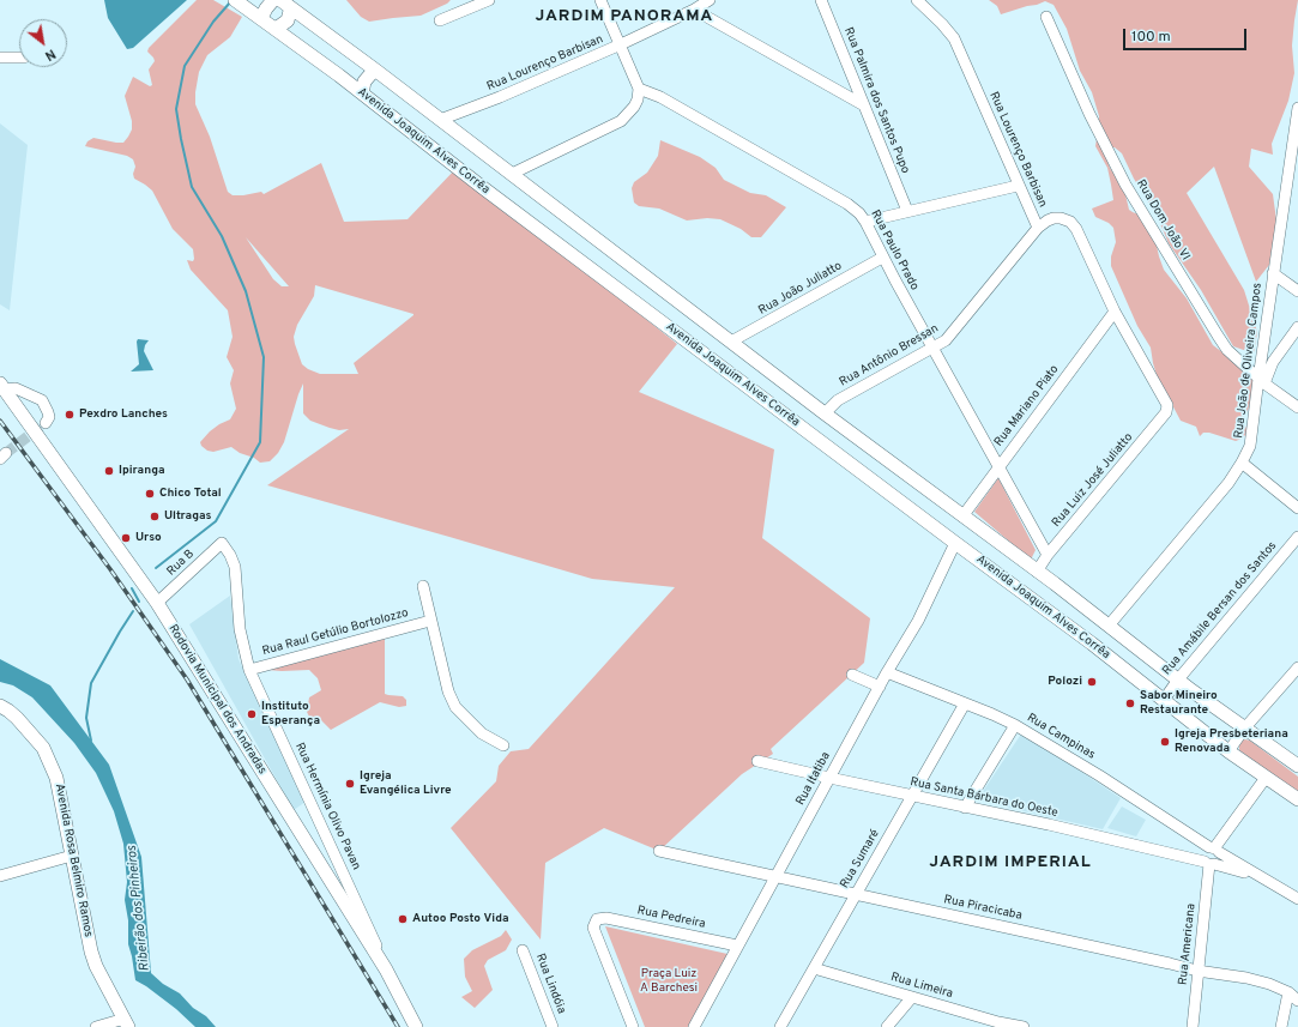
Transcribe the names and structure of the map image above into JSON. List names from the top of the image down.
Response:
{
  "streets": {
    "main road": ["Avenida Joaquim Alves Corrêa", "Rodovia Municipal dos Andradas", "Avenida Rosa Belmiro Ramos"],
    "street": [
      "Rua Lourenço Barbisan",
      "Rua Palmira dos Santos Pupo",
      "Rua Dom João VI",
      "Rua Paulo Prado",
      "Rua João Juliatto",
      "Rua Antônio Bressan",
      "Rua João de Oliveira Campos",
      "Rua Mariano Piato",
      "Rua Luiz José Juliatto",
      "Rua B",
      "Rua Amábile Bersan dos Santos",
      "Rua Raul Getúlio Bortolozzo",
      "Rua Campinas",
      "Rua Itatiba",
      "Rua Santa Bárbara do Oeste",
      "Rua Hermínia Olivo Pavan",
      "Rua Sumaré",
      "Rua Piracicaba",
      "Rua Pedreira",
      "Rua Americana",
      "Rua Lindóia",
      "Rua Limeira"
    ]
  },
  "crossings": [
    ["Rua Lourenço Barbisan", "Avenida Joaquim Alves Corrêa"],
    ["Rua Lourenço Barbisan", "Rua Antônio Bressan"],
    ["Rua Lourenço Barbisan", "Rua Mariano Piato"],
    ["Rua Lourenço Barbisan", "Rua Luiz José Juliatto"],
    ["Avenida Joaquim Alves Corrêa", "Rua João Juliatto"],
    ["Avenida Joaquim Alves Corrêa", "Rua Antônio Bressan"],
    ["Avenida Joaquim Alves Corrêa", "Rua João de Oliveira Campos"],
    ["Avenida Joaquim Alves Corrêa", "Rua Mariano Piato"],
    ["Avenida Joaquim Alves Corrêa", "Rua Luiz José Juliatto"],
    ["Avenida Joaquim Alves Corrêa", "Rua Amábile Bersan dos Santos"],
    ["Avenida Joaquim Alves Corrêa", "Rua Itatiba"],
    ["Rua Dom João VI", "Rua João de Oliveira Campos"],
    ["Rua Paulo Prado", "Rua João Juliatto"],
    ["Rua Paulo Prado", "Rua Antônio Bressan"],
    ["Rua Paulo Prado", "Rua Mariano Piato"],
    ["Rua Paulo Prado", "Rua Luiz José Juliatto"],
    ["Rua B", "Rodovia Municipal dos Andradas"],
    ["Rua B", "Rua Hermínia Olivo Pavan"],
    ["Rua Raul Getúlio Bortolozzo", "Rua Hermínia Olivo Pavan"],
    ["Rodovia Municipal dos Andradas", "Rua Hermínia Olivo Pavan"],
    ["Rua Campinas", "Rua Itatiba"],
    ["Rua Campinas", "Rua Santa Bárbara do Oeste"],
    ["Rua Campinas", "Rua Sumaré"],
    ["Rua Campinas", "Rua Americana"],
    ["Rua Itatiba", "Rua Santa Bárbara do Oeste"],
    ["Rua Itatiba", "Rua Piracicaba"],
    ["Rua Itatiba", "Rua Pedreira"],
    ["Rua Santa Bárbara do Oeste", "Rua Sumaré"],
    ["Rua Santa Bárbara do Oeste", "Rua Americana"],
    ["Rua Sumaré", "Rua Piracicaba"],
    ["Rua Sumaré", "Rua Limeira"],
    ["Rua Piracicaba", "Rua Americana"]
  ],
  "districts": ["JARDIM PANORAMA", "JARDIM IMPERIAL"],
  "water": ["Ribeirão dos Pinheiros"],
  "parks": ["Praça Luiz A Barchesi"],
  "places": [
    "Pexdro Lanches",
    "Ipiranga",
    "Chico Total",
    "Ultragas",
    "Urso",
    "Polozi",
    "Sabor Mineiro Restaurante",
    "Instituto Esperança",
    "Igreja Presbeteriana Renovada",
    "Igreja Evangélica Livre",
    "Autoo Posto Vida"
  ],
  "scale_bar": "100 m",
  "north": "bottom right"
}
